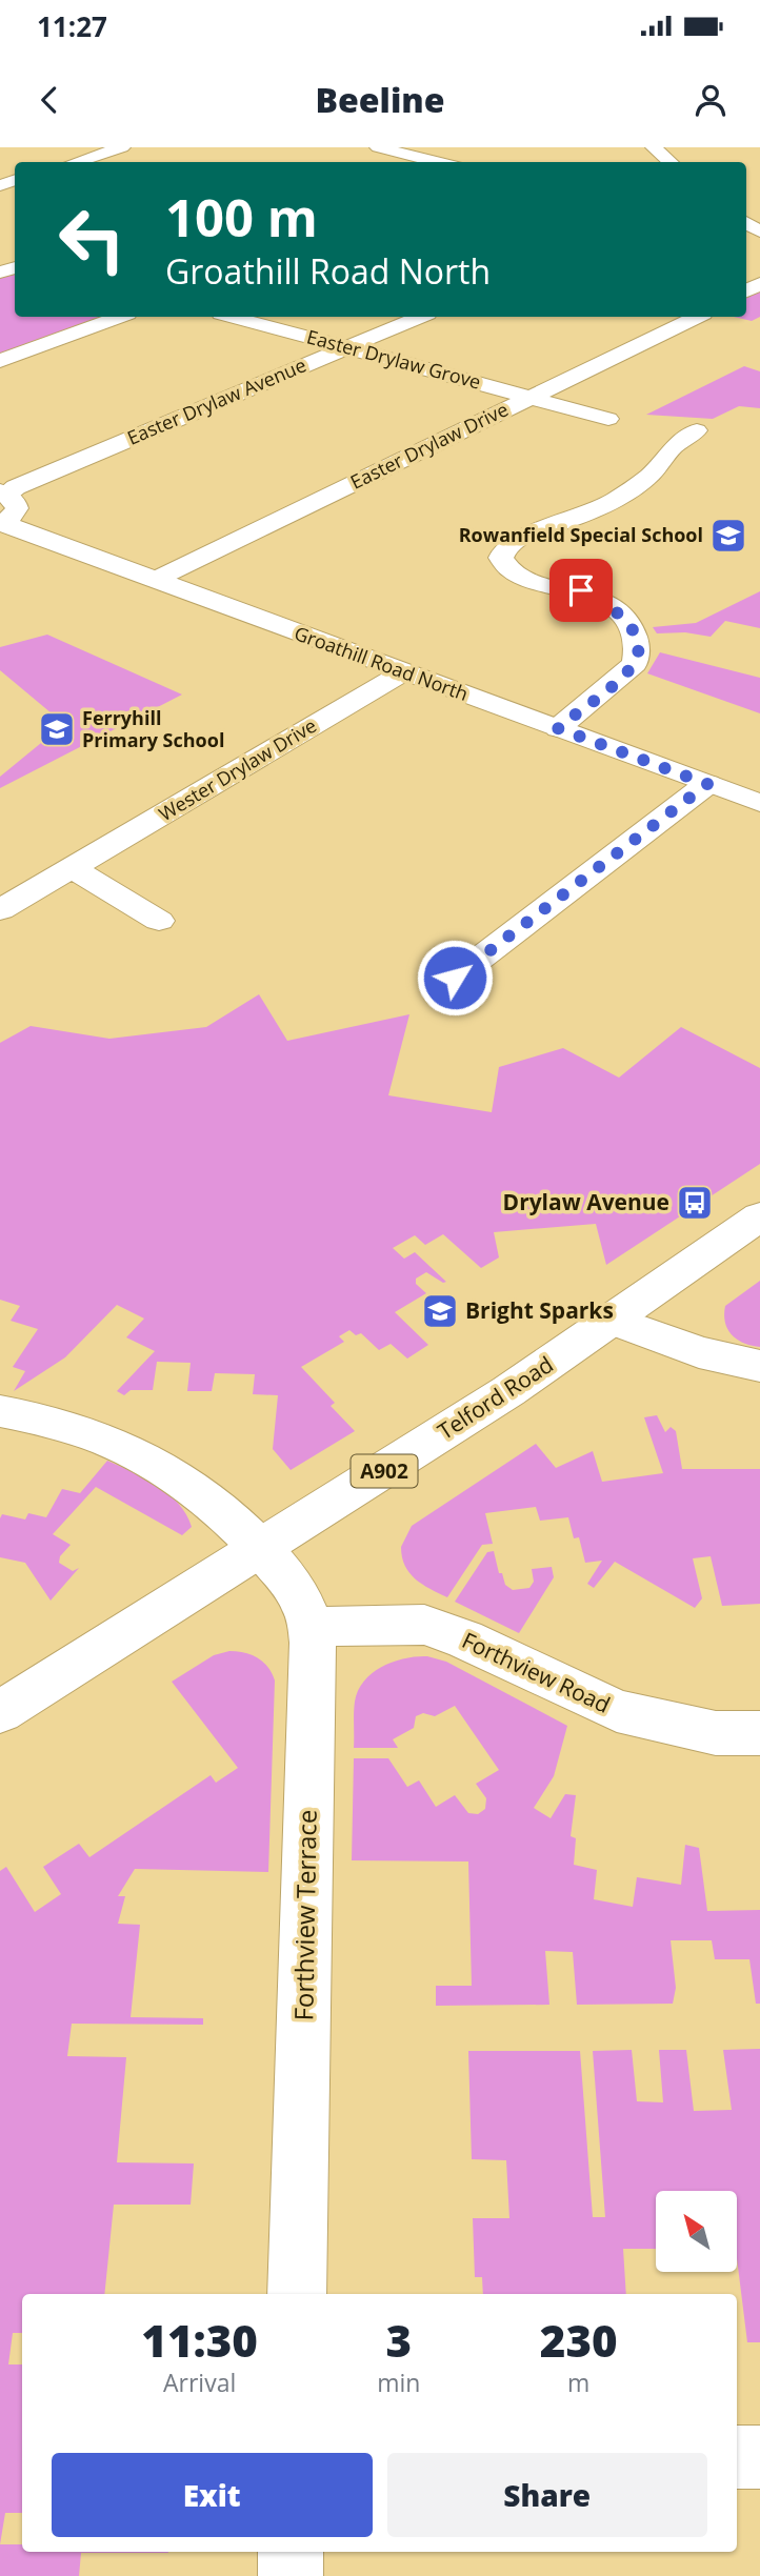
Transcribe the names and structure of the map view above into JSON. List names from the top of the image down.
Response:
{
  "streets": {
    "street": [
      "Easter Drylaw Grove",
      "Easter Drylaw Avenue",
      "Easter Drylaw Drive",
      "Groathill Road North",
      "Wester Drylaw Drive",
      "Telford Road",
      "A902",
      "Forthview Road",
      "Forthview Terrace"
    ]
  },
  "crossings": [
    ["Easter Drylaw Grove", "Easter Drylaw Avenue"],
    ["Easter Drylaw Grove", "Easter Drylaw Drive"],
    ["Easter Drylaw Avenue", "Groathill Road North"],
    ["Easter Drylaw Drive", "Groathill Road North"],
    ["Groathill Road North", "Wester Drylaw Drive"],
    ["Telford Road", "Forthview Terrace"],
    ["Forthview Road", "Forthview Terrace"]
  ],
  "places": {
    "school or university": ["Rowanfield Special School", "Ferryhill Primary School", "Bright Sparks"],
    "bus stop": ["Drylaw Avenue"]
  },
  "north": "top left",
  "page": {
    "status": "11:27",
    "header": "Beeline",
    "turn": ["100 m", "Groathill Road North"],
    "eta": [
      "11:30",
      "Arrival",
      "3",
      "min",
      "230",
      "m"
    ],
    "buttons": ["Exit", "Share"]
  }
}
